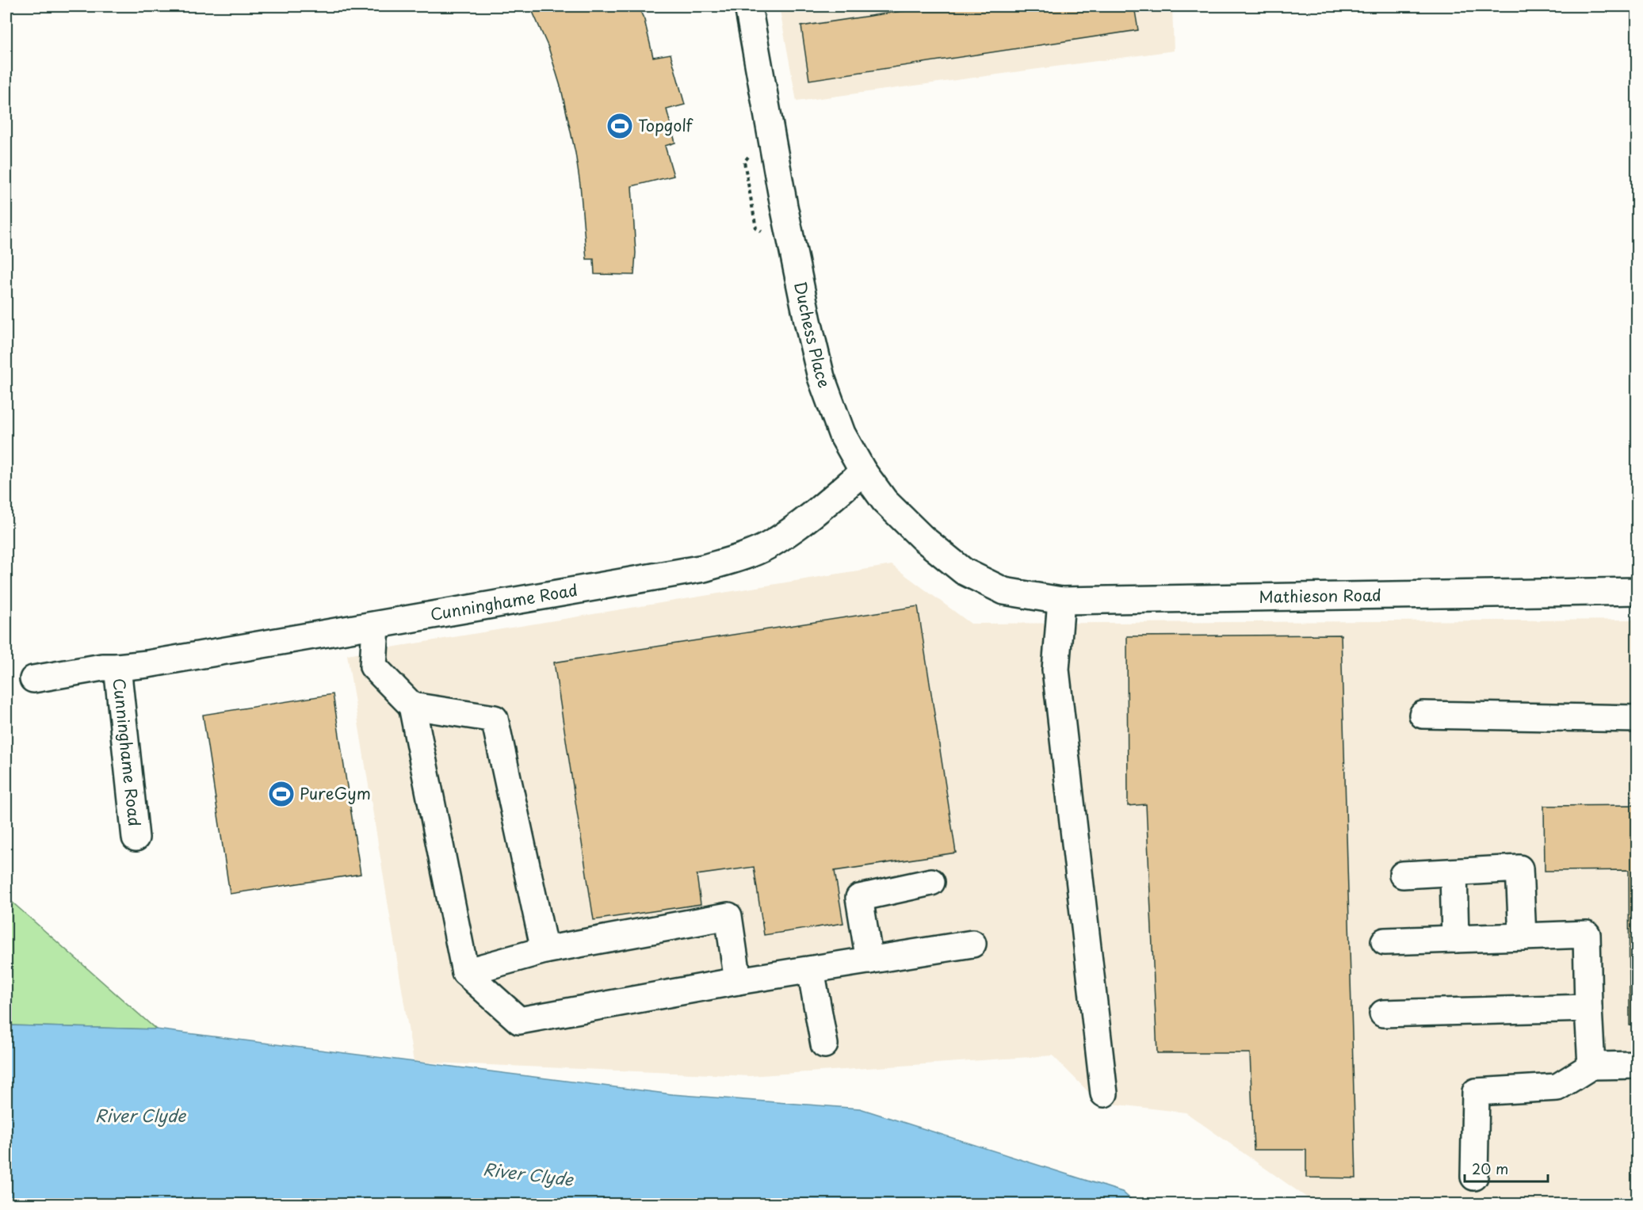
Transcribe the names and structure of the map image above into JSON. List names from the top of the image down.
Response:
{
  "streets": {
    "street": ["Duchess Place", "Mathieson Road", "Cunninghame Road"]
  },
  "crossings": [
    ["Duchess Place", "Mathieson Road"],
    ["Duchess Place", "Cunninghame Road"]
  ],
  "water": ["River Clyde"],
  "places": {
    "sports": ["Topgolf", "PureGym"]
  },
  "scale_bar": "20 m"
}
